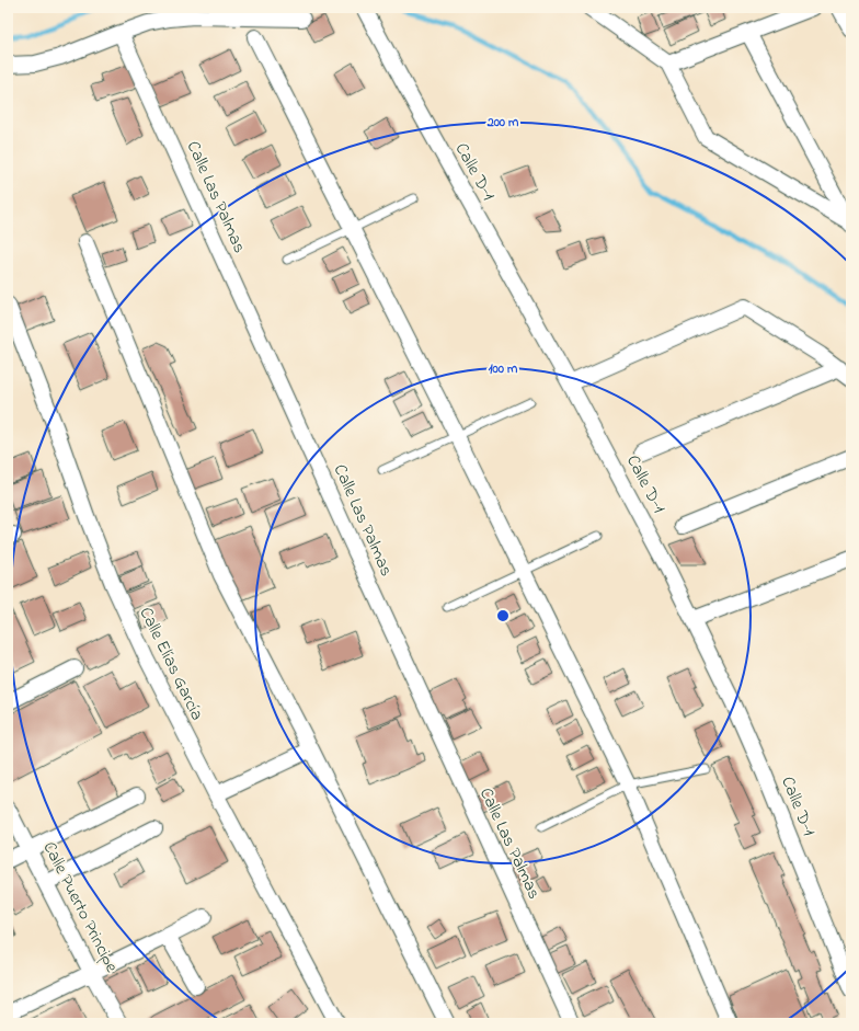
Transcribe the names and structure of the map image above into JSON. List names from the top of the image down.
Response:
{
  "streets": {
    "street": [
      "Calle D-1",
      "Calle Las Palmas",
      "Calle Elías García",
      "Calle Puerto Principe"
    ]
  },
  "rings": ["200 m", "100 m"]
}
